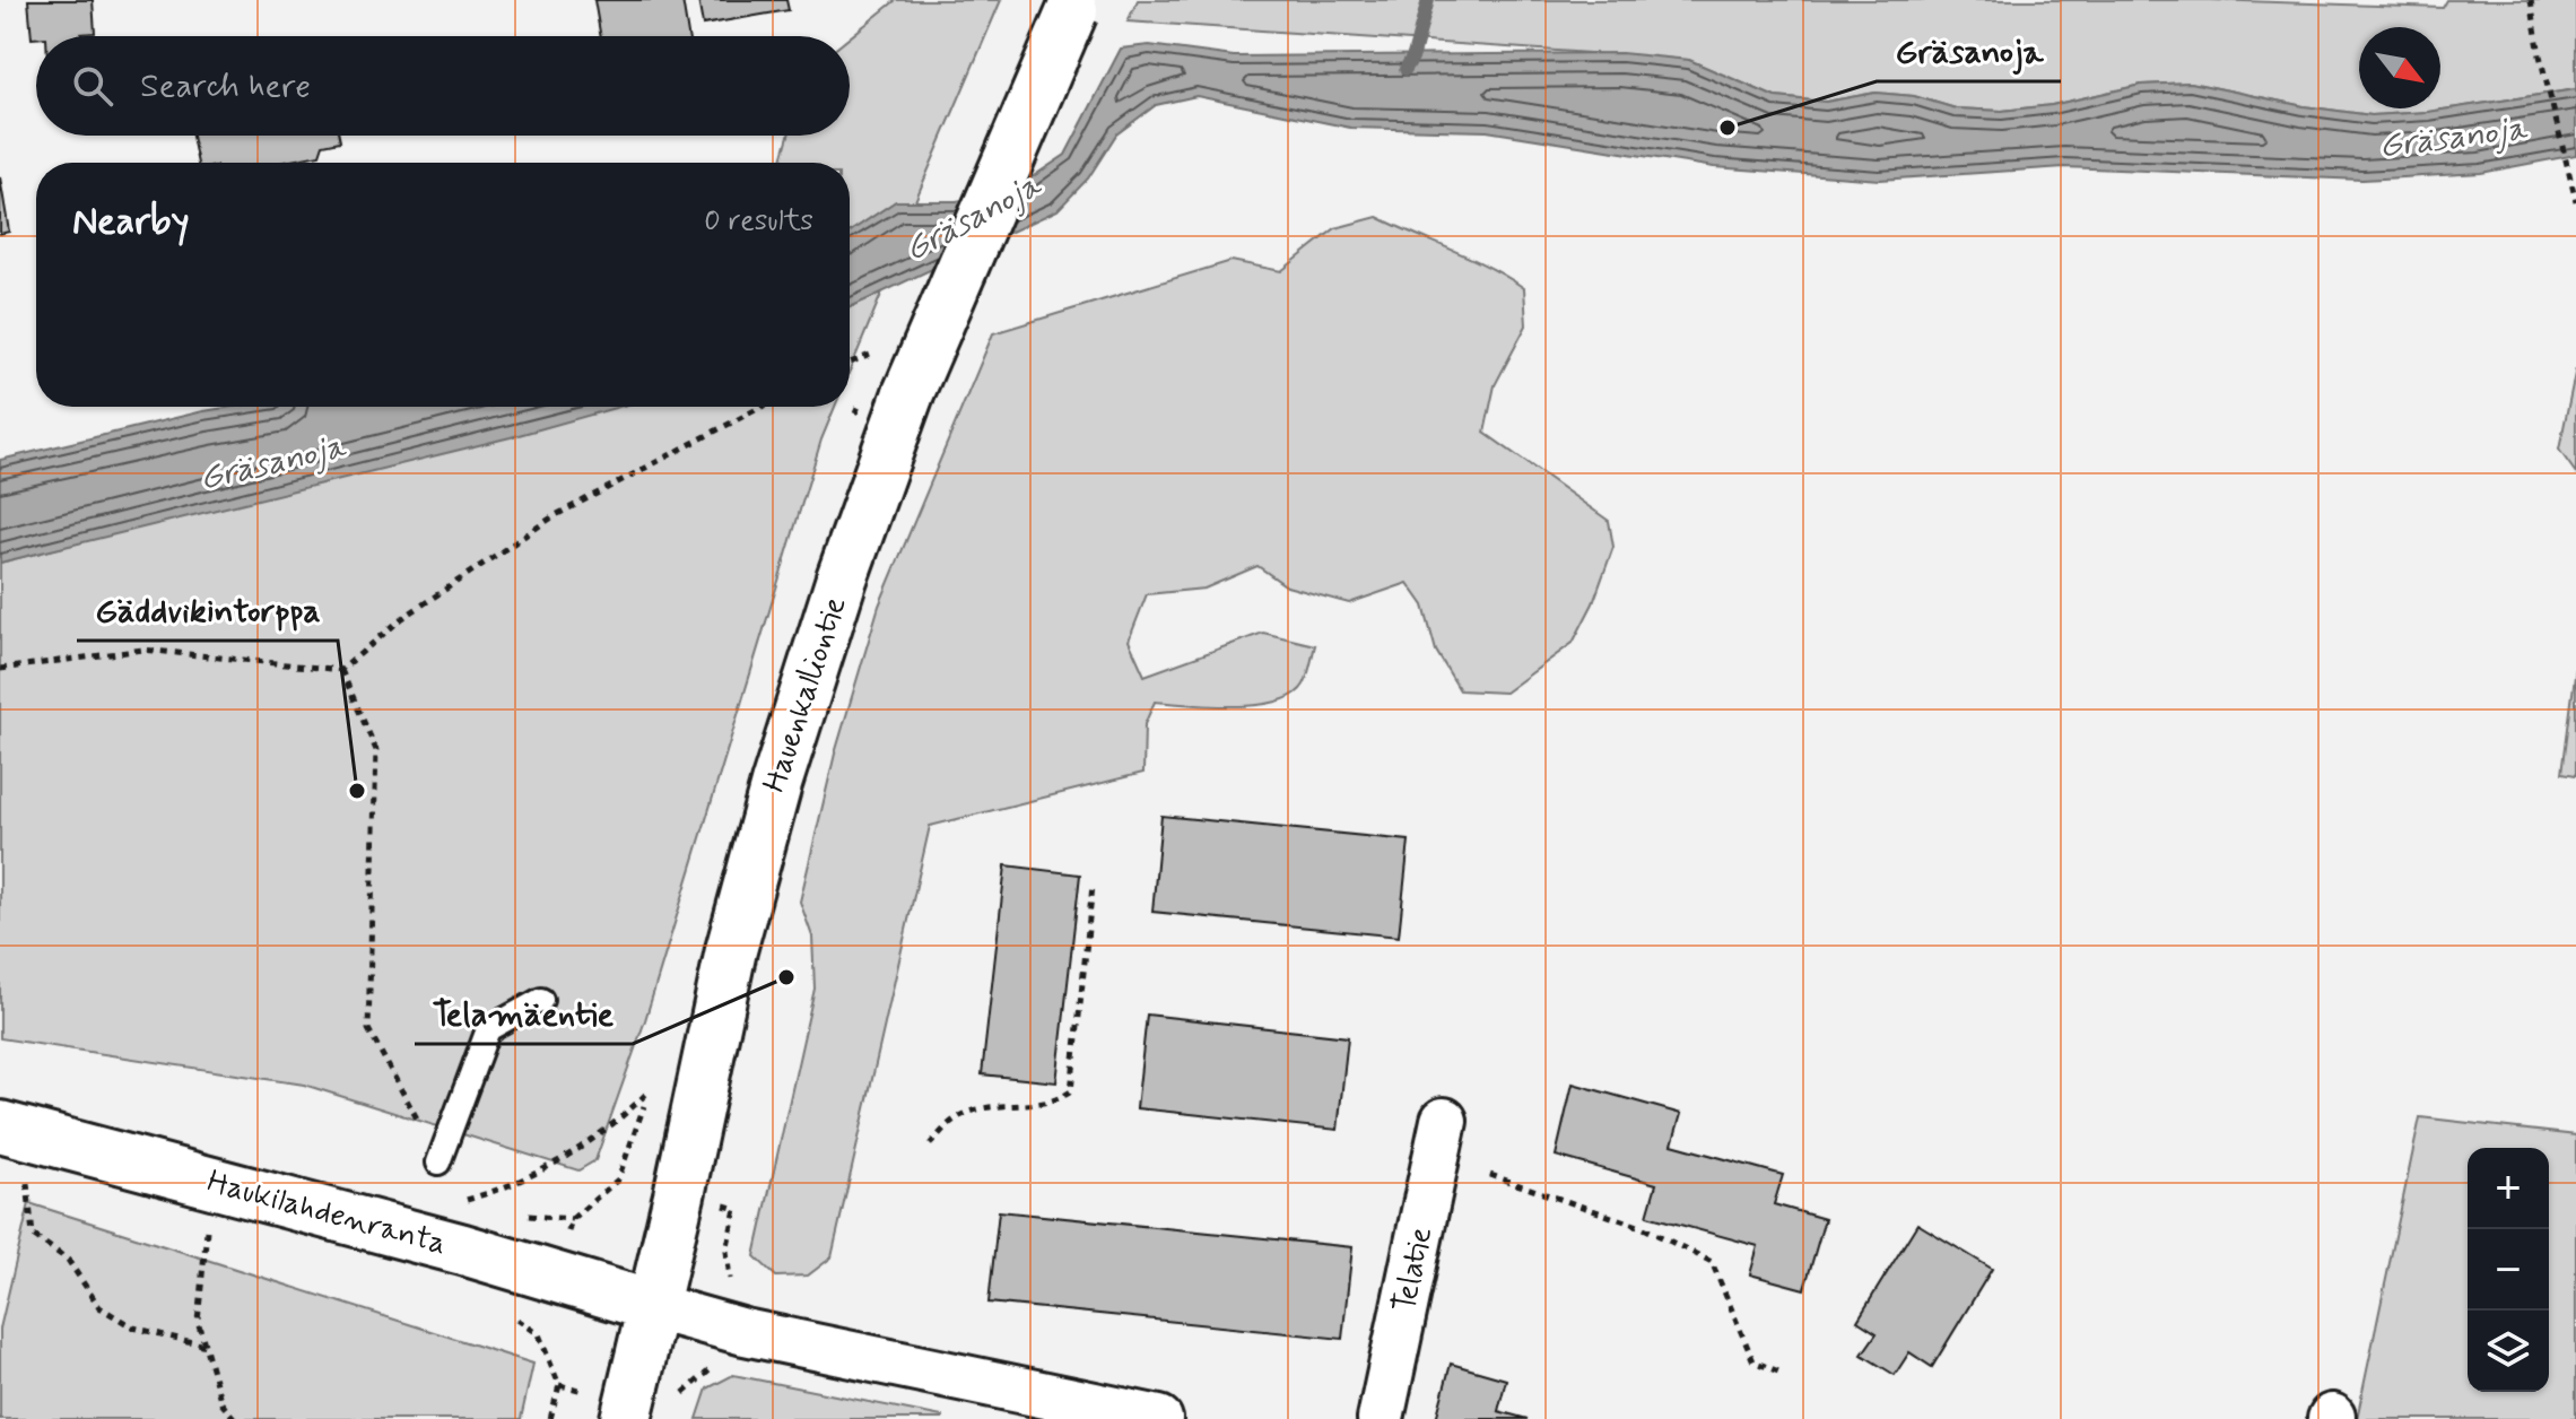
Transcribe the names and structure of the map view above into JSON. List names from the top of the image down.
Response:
{
  "streets": {
    "main road": ["Hauenkalliontie", "Haukilahdenranta"],
    "street": ["Telatie"]
  },
  "crossings": [
    ["Hauenkalliontie", "Haukilahdenranta"]
  ],
  "water": ["Gräsanoja"],
  "places": ["Gräsanoja", "Gäddvikintorppa", "Telamäentie"],
  "north": "bottom right",
  "page": {
    "search": "Search here",
    "heading": ["Nearby", "0 results"],
    "map_buttons": ["+", "−"]
  }
}
